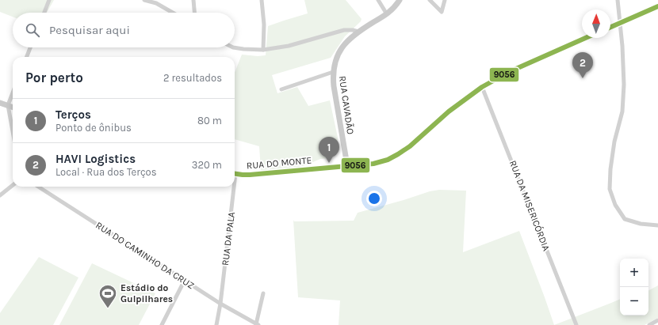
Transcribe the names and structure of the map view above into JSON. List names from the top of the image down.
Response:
{
  "streets": {
    "street": [
      "RUA CAVADÃO",
      "RUA DO MONTE",
      "RUA DA MISERICÓRDIA",
      "RUA DA PALA",
      "RUA DO CAMINHO DA CRUZ"
    ]
  },
  "crossings": [
    ["RUA CAVADÃO", "RUA DO MONTE"],
    ["RUA DO MONTE", "RUA DA MISERICÓRDIA"],
    ["RUA DA PALA", "RUA DO CAMINHO DA CRUZ"]
  ],
  "places": {
    "sports": ["Estádio do Gulpilhares"]
  },
  "lines": ["transit line 9056"],
  "north": "top",
  "page": {
    "search": "Pesquisar aqui",
    "pins": ["2", "1"],
    "heading": ["Por perto", "2 resultados"],
    "list": [
      {
        "mark": "1",
        "name": "Terços",
        "note": "Ponto de ônibus",
        "value": "80 m"
      },
      {
        "mark": "2",
        "name": "HAVI Logistics",
        "note": "Local · Rua dos Terços",
        "value": "320 m"
      }
    ],
    "map_buttons": ["+", "−"]
  }
}
